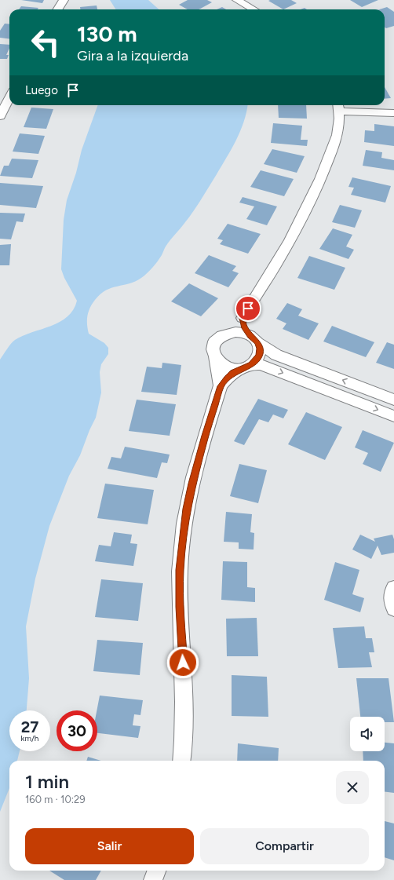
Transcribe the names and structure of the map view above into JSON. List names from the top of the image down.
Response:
{
  "page": {
    "turn": ["130 m", "Gira a la izquierda"],
    "then": "Luego",
    "speed": "27 km/h",
    "limit": "30",
    "heading": ["1 min", "160 m · 10:29"],
    "buttons": ["Salir", "Compartir"]
  }
}
